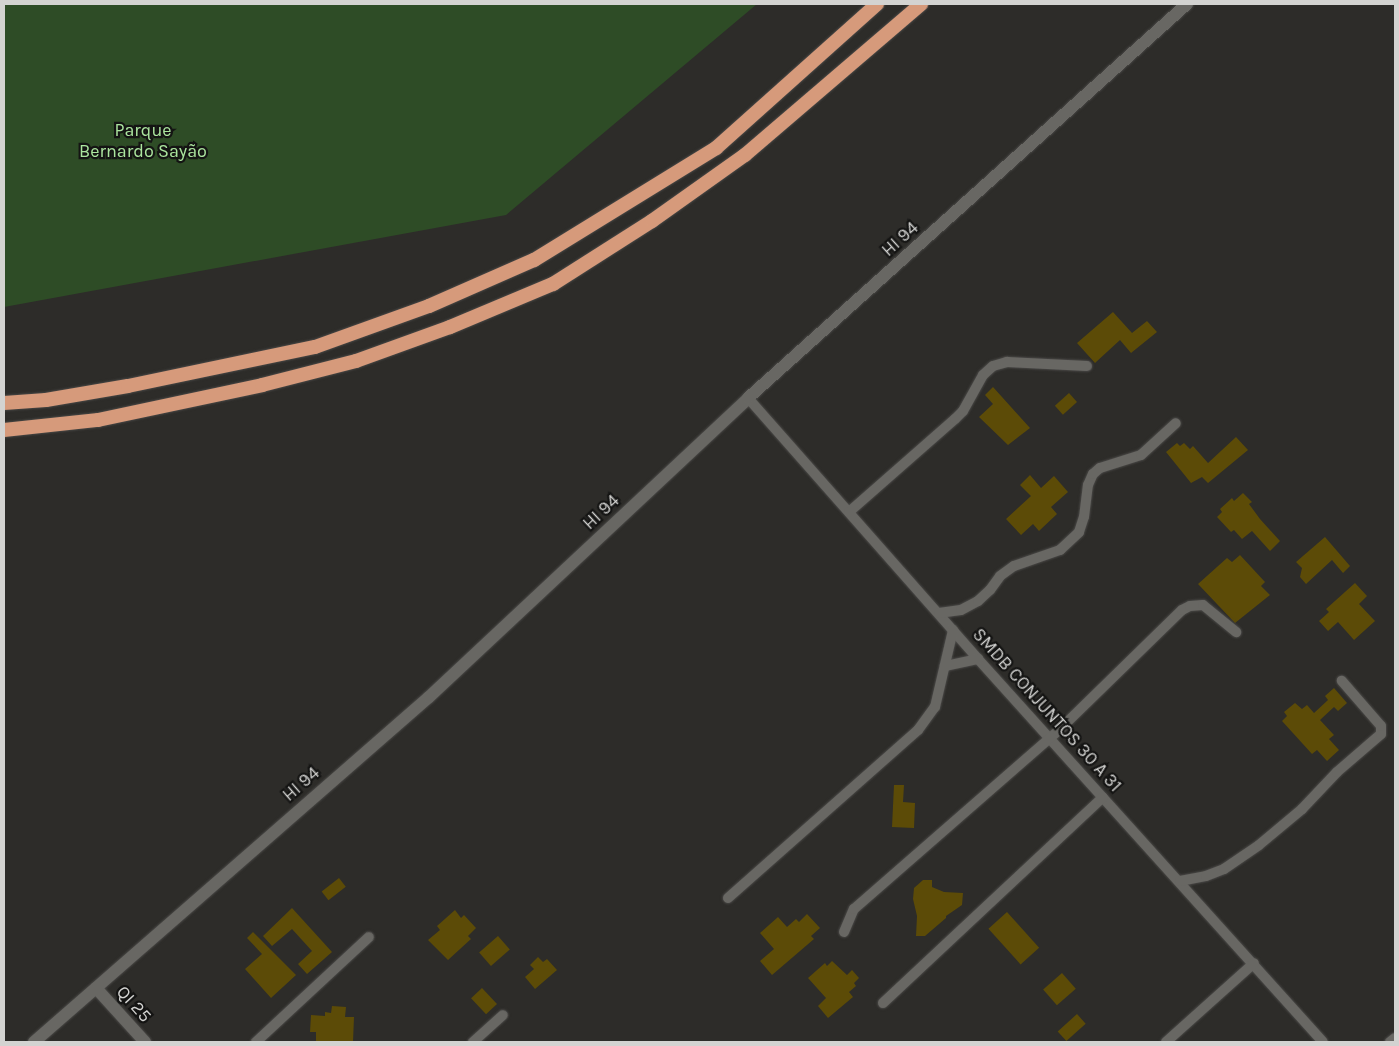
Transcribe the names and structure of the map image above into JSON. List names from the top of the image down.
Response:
{
  "streets": {
    "street": ["HI 94", "SMDB CONJUNTOS 30 A 31", "QI 25"]
  },
  "crossings": [
    ["HI 94", "SMDB CONJUNTOS 30 A 31"],
    ["HI 94", "QI 25"]
  ],
  "parks": ["Parque Bernardo Sayão"]
}
